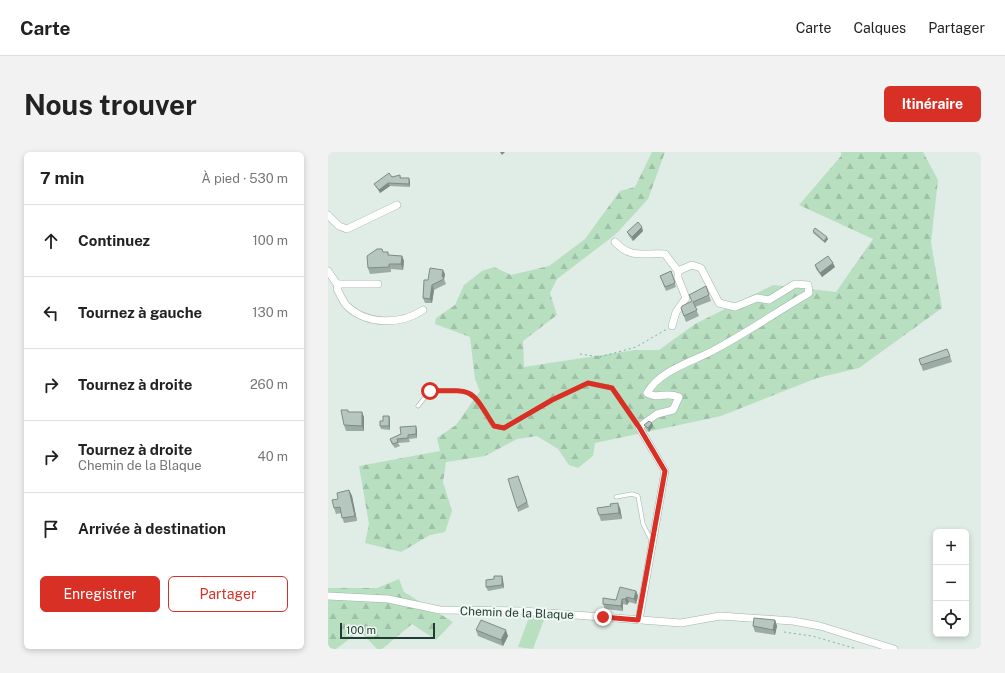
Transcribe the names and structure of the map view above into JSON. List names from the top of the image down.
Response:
{
  "streets": {
    "street": ["Chemin de la Blaque"]
  },
  "scale_bar": "100 m",
  "page": {
    "header": "Carte",
    "nav": ["Carte", "Calques", "Partager"],
    "buttons": [
      "Itinéraire",
      ["Enregistrer", "Partager"]
    ],
    "title": "Nous trouver",
    "heading": ["7 min", "À pied · 530 m"],
    "list": [
      ["Continuez", "100 m"],
      ["Tournez à gauche", "130 m"],
      ["Tournez à droite", "260 m"],
      ["Tournez à droite", "Chemin de la Blaque", "40 m"],
      "Arrivée à destination"
    ],
    "map_buttons": ["+", "−"],
    "scale": "100 m"
  }
}
